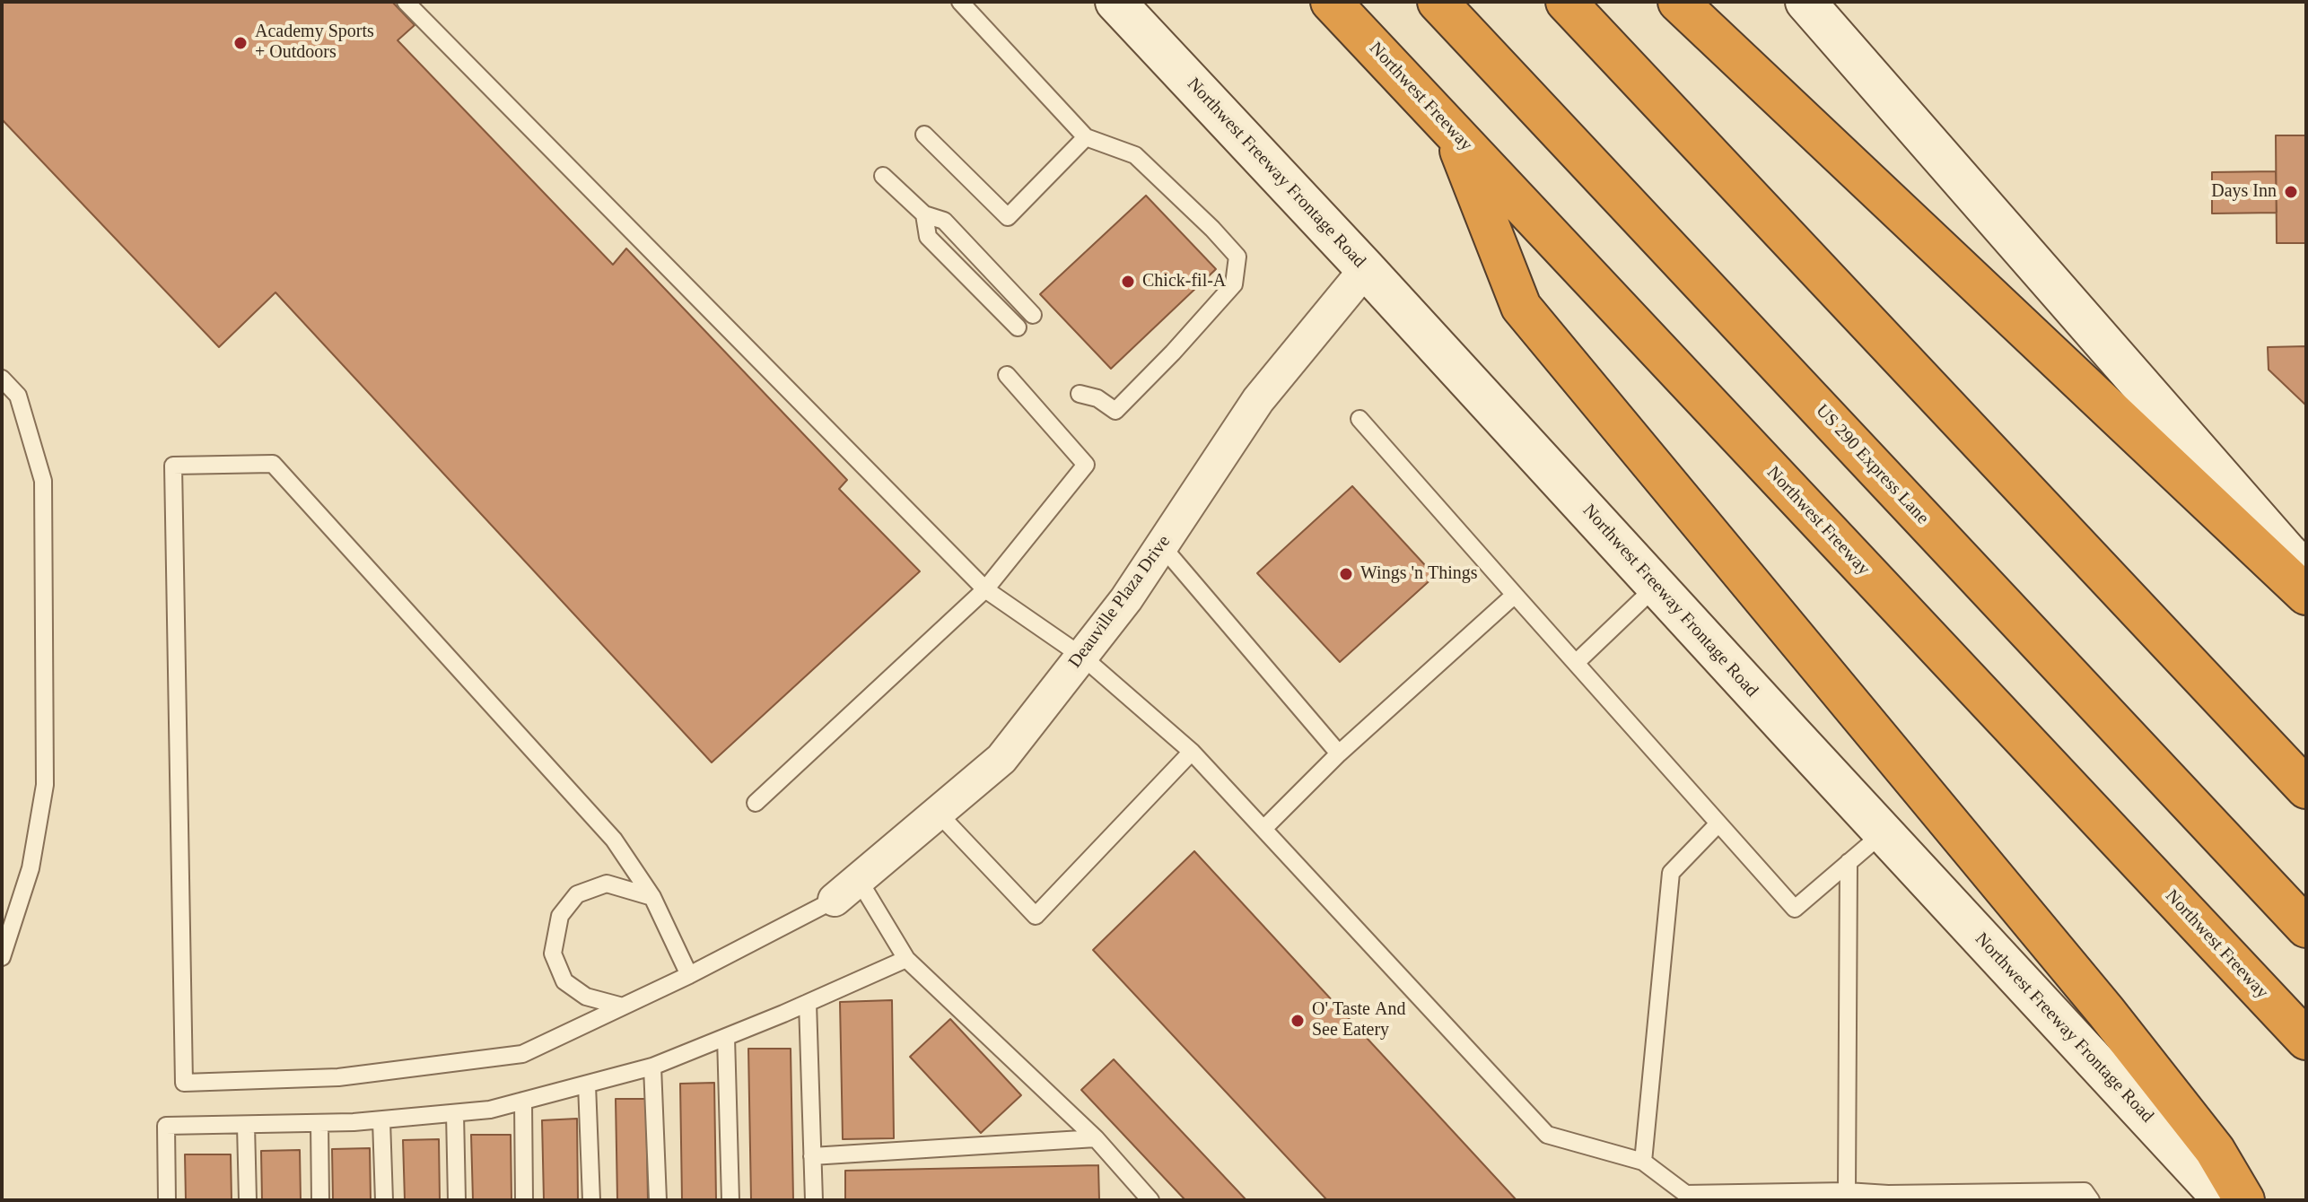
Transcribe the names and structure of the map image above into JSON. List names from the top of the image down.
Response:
{
  "streets": {
    "highway": ["Northwest Freeway", "US 290 Express Lane"],
    "main road": ["Northwest Freeway Frontage Road"],
    "street": ["Deauville Plaza Drive"]
  },
  "crossings": [
    ["Northwest Freeway Frontage Road", "Deauville Plaza Drive"]
  ],
  "places": [
    "Academy Sports + Outdoors",
    "Days Inn",
    "Chick-fil-A",
    "Wings 'n Things",
    "O' Taste And See Eatery"
  ]
}
